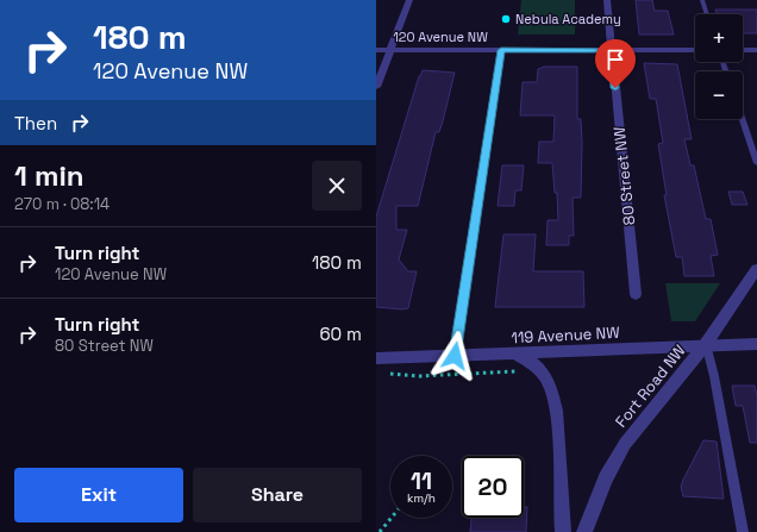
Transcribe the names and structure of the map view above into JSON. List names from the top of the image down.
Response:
{
  "streets": {
    "street": [
      "120 Avenue NW",
      "80 Street NW",
      "119 Avenue NW",
      "Fort Road NW"
    ]
  },
  "crossings": [
    ["120 Avenue NW", "80 Street NW"],
    ["119 Avenue NW", "Fort Road NW"]
  ],
  "places": ["Nebula Academy"],
  "page": {
    "turn": ["180 m", "120 Avenue NW"],
    "map_buttons": ["+", "−"],
    "then": "Then",
    "heading": ["1 min", "270 m · 08:14"],
    "list": [
      {
        "name": "Turn right",
        "note": "120 Avenue NW",
        "value": "180 m"
      },
      {
        "name": "Turn right",
        "note": "80 Street NW",
        "value": "60 m"
      }
    ],
    "speed": "11 km/h",
    "limit": "20",
    "buttons": ["Exit", "Share"]
  }
}
